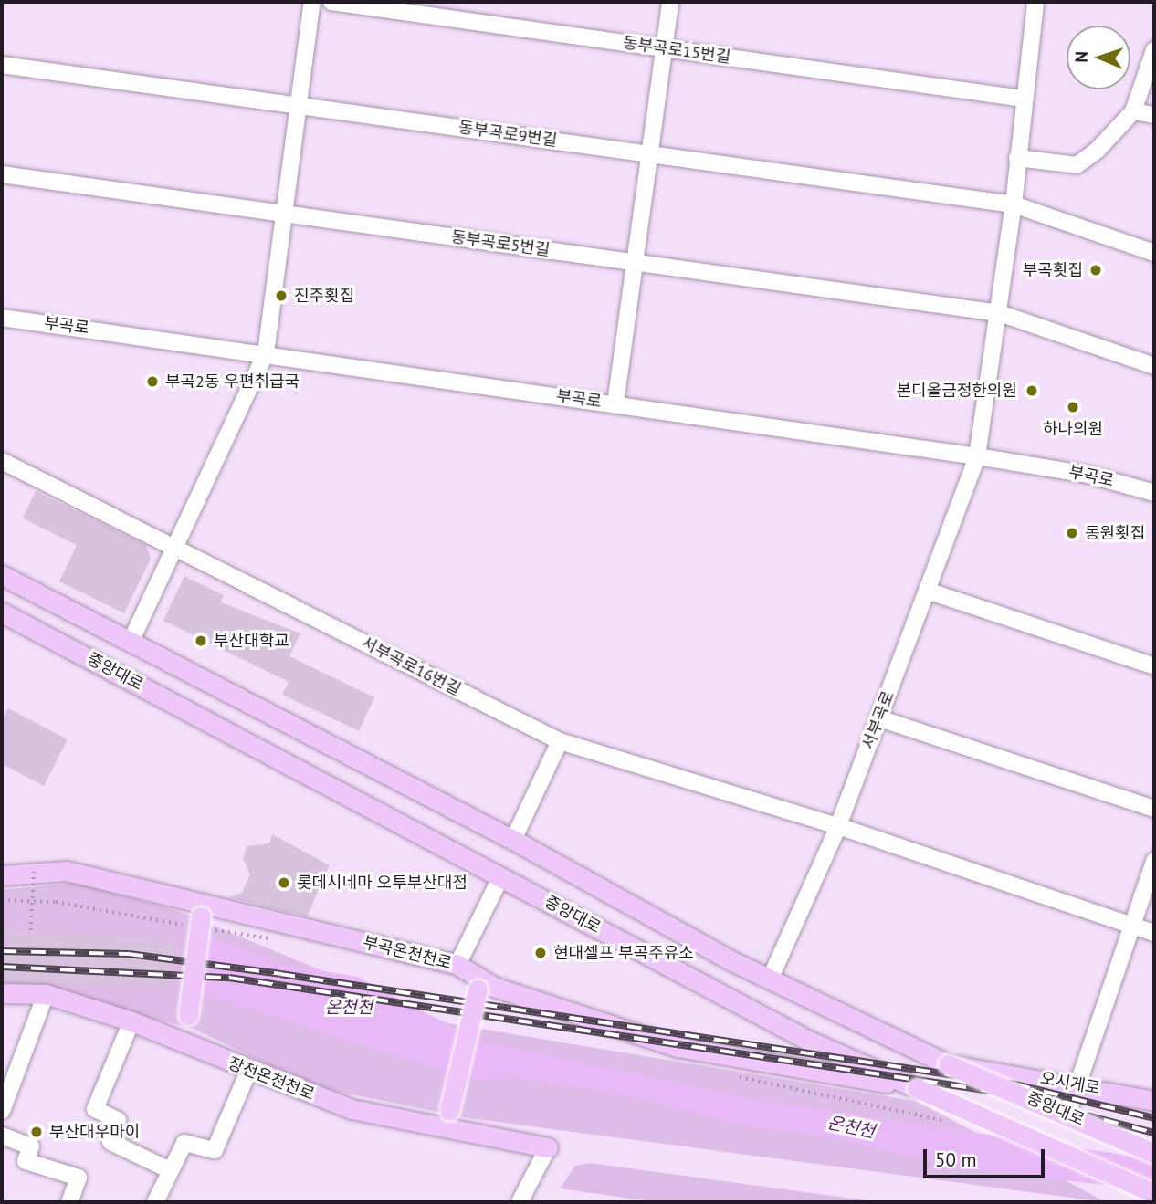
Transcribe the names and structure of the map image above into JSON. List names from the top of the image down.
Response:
{
  "streets": {
    "main road": [
      "중앙대로",
      "부곡온천천로",
      "장전온천천로",
      "오시게로"
    ],
    "street": [
      "동부곡로15번길",
      "동부곡로9번길",
      "동부곡로5번길",
      "부곡로",
      "서부곡로16번길",
      "서부곡로"
    ]
  },
  "crossings": [
    ["동부곡로15번길", "서부곡로"],
    ["동부곡로9번길", "서부곡로"],
    ["동부곡로5번길", "서부곡로"],
    ["부곡로", "서부곡로"],
    ["서부곡로16번길", "서부곡로"],
    ["중앙대로", "서부곡로"],
    ["중앙대로", "부곡온천천로"],
    ["중앙대로", "오시게로"]
  ],
  "water": ["온천천"],
  "places": [
    "부곡횟집",
    "진주횟집",
    "부곡2동 우편취급국",
    "본디올금정한의원",
    "하나의원",
    "동원횟집",
    "부산대학교",
    "롯데시네마 오투부산대점",
    "현대셀프 부곡주유소",
    "부산대우마이"
  ],
  "scale_bar": "50 m",
  "north": "left"
}
